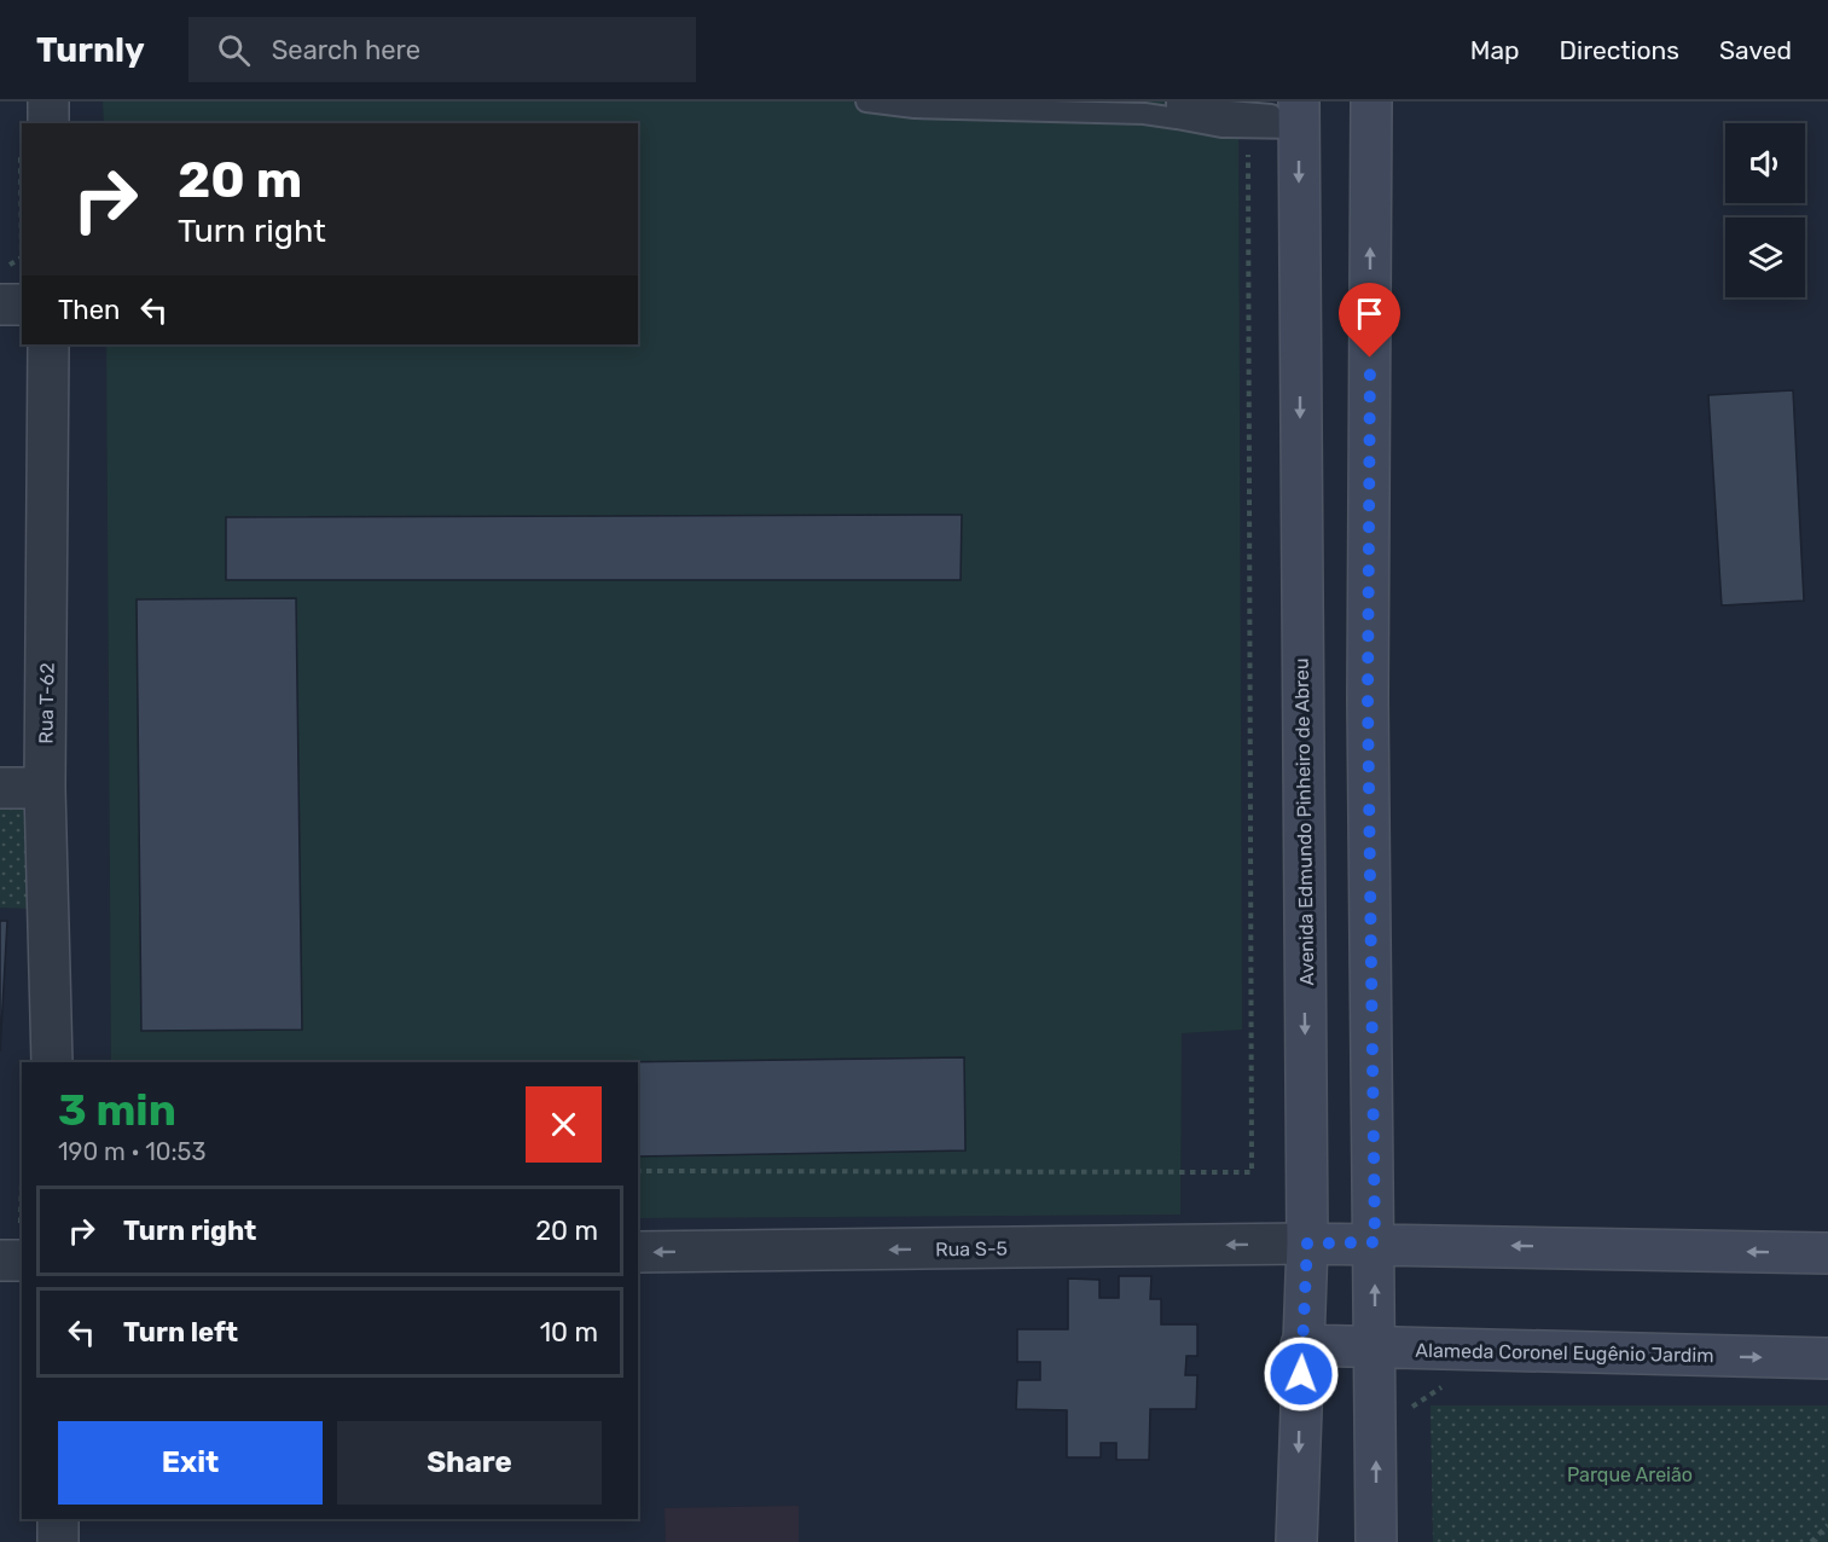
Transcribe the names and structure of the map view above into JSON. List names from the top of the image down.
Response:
{
  "streets": {
    "main road": ["Avenida Edmundo Pinheiro de Abreu", "Alameda Coronel Eugênio Jardim"],
    "street": ["Rua T-62", "Rua S-5"]
  },
  "crossings": [
    ["Avenida Edmundo Pinheiro de Abreu", "Rua S-5"],
    ["Avenida Edmundo Pinheiro de Abreu", "Alameda Coronel Eugênio Jardim"]
  ],
  "one_way": ["Rua S-5"],
  "parks": ["Parque Areião"],
  "page": {
    "header": "Turnly",
    "search": "Search here",
    "nav": ["Map", "Directions", "Saved"],
    "turn": ["20 m", "Turn right"],
    "then": "Then",
    "heading": ["3 min", "190 m · 10:53"],
    "list": [
      {
        "name": "Turn right",
        "value": "20 m"
      },
      {
        "name": "Turn left",
        "value": "10 m"
      }
    ],
    "buttons": ["Exit", "Share"]
  }
}
